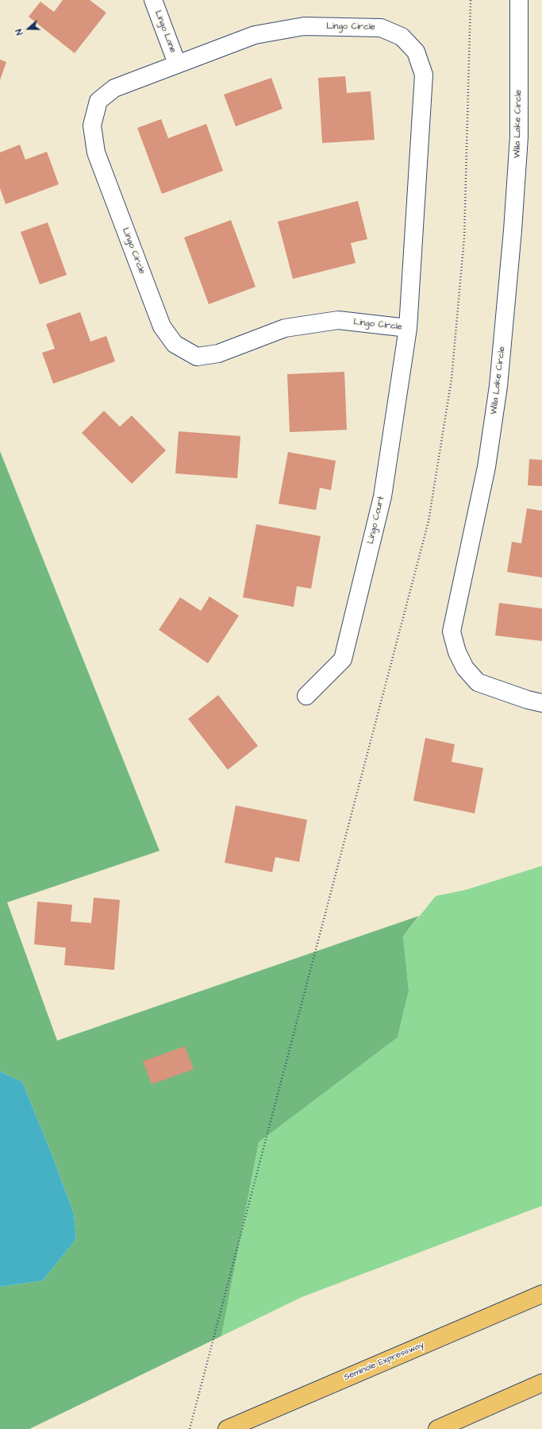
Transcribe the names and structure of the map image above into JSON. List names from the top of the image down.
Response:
{
  "streets": {
    "highway": ["Seminole Expressway"],
    "street": [
      "Lingo Circle",
      "Lingo Lane",
      "Willa Lake Circle",
      "Lingo Court"
    ]
  },
  "crossings": [
    ["Lingo Circle", "Lingo Lane"],
    ["Lingo Circle", "Lingo Court"]
  ],
  "north": "left"
}
